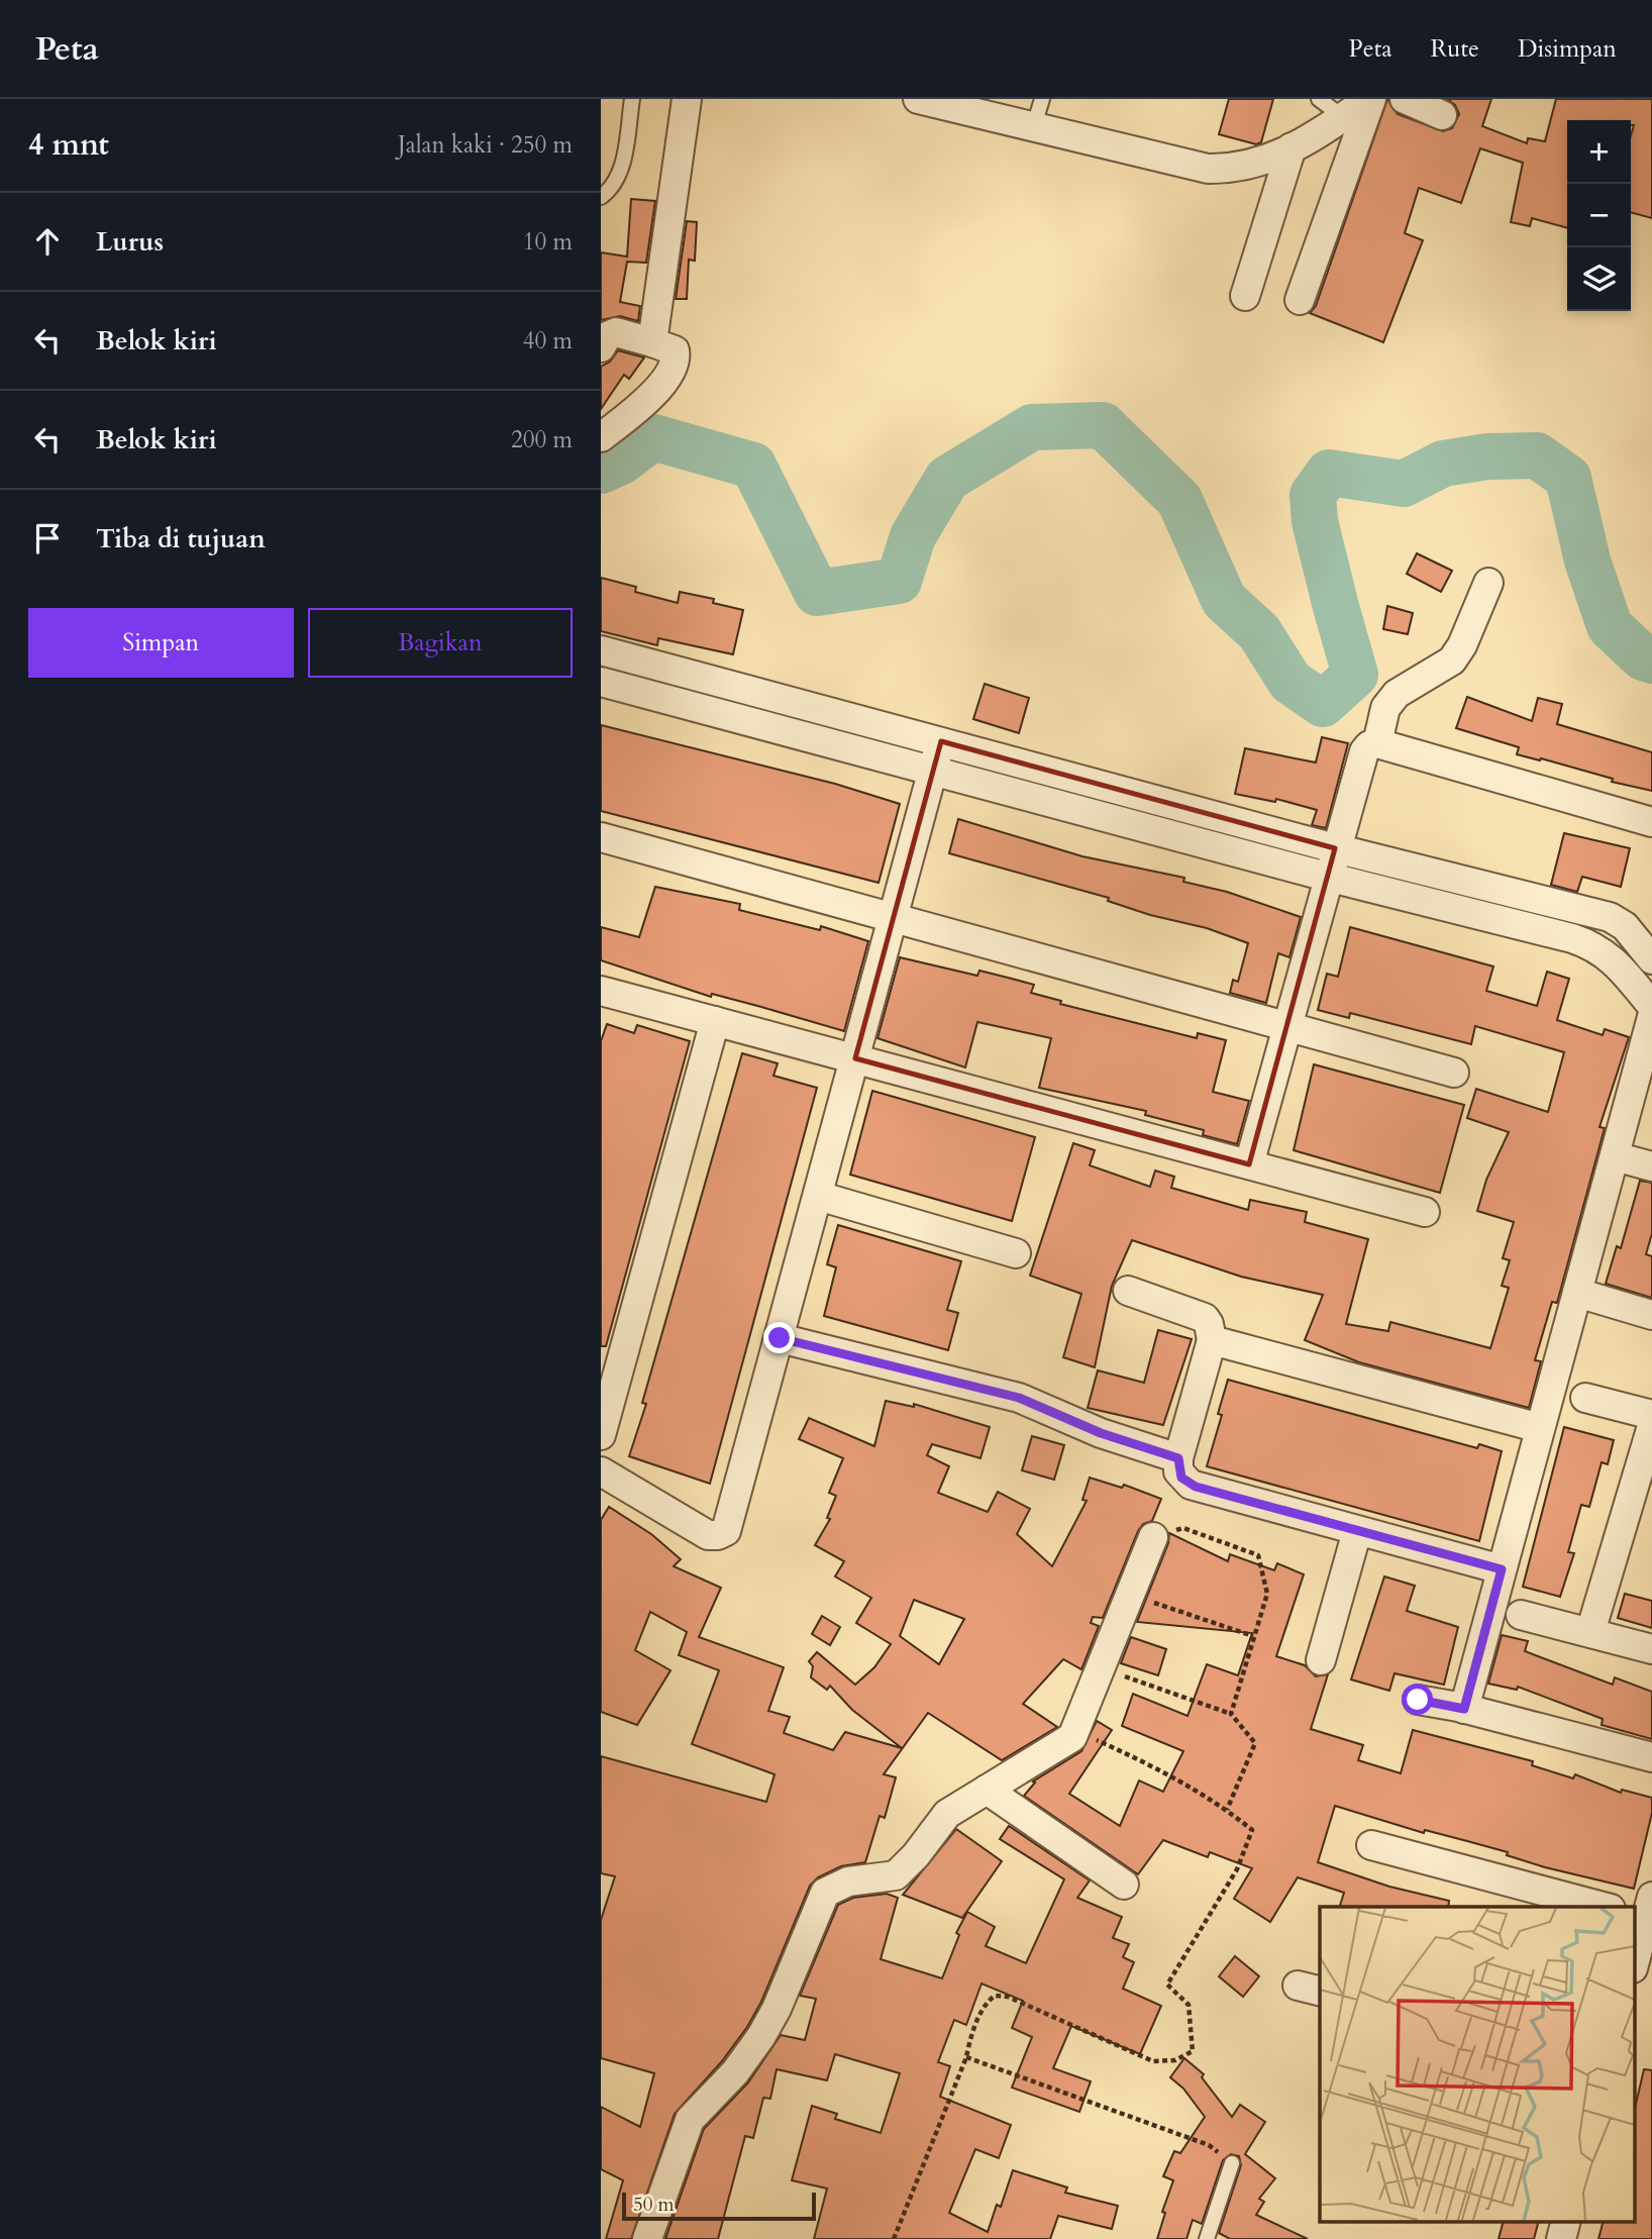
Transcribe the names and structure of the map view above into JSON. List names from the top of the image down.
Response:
{
  "scale_bar": "50 m",
  "page": {
    "header": "Peta",
    "nav": ["Peta", "Rute", "Disimpan"],
    "heading": ["4 mnt", "Jalan kaki · 250 m"],
    "map_buttons": ["+", "−"],
    "list": [
      ["Lurus", "10 m"],
      ["Belok kiri", "40 m"],
      ["Belok kiri", "200 m"],
      "Tiba di tujuan"
    ],
    "buttons": ["Simpan", "Bagikan"],
    "scale": "50 m"
  }
}
